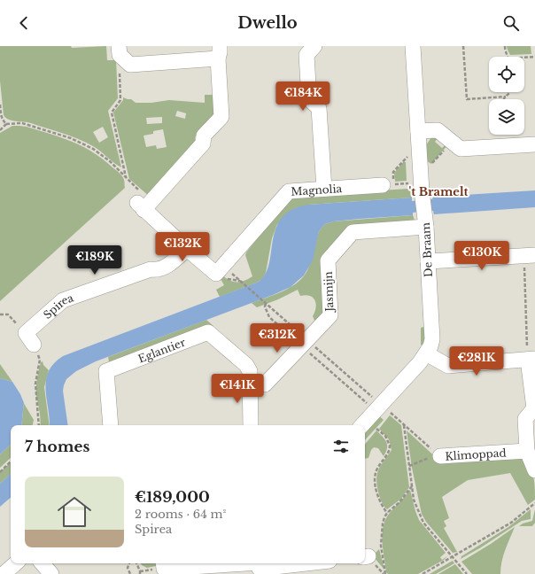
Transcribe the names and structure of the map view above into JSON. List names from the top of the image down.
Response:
{
  "streets": {
    "street": [
      "Magnolia",
      "De Braam",
      "Jasmijn",
      "Spirea",
      "Eglantier",
      "Klimoppad"
    ]
  },
  "crossings": [
    ["Magnolia", "Spirea"],
    ["De Braam", "Jasmijn"],
    ["De Braam", "Klimoppad"]
  ],
  "districts": ["'t Bramelt"],
  "page": {
    "header": "Dwello",
    "price": [
      "€184K",
      "€132K",
      "€130K",
      "€189K",
      "€312K",
      "€281K",
      "€141K"
    ],
    "heading": "7 homes",
    "list": [
      {
        "name": "€189,000",
        "note": "2 rooms · 64 m² · Spirea"
      }
    ]
  }
}
